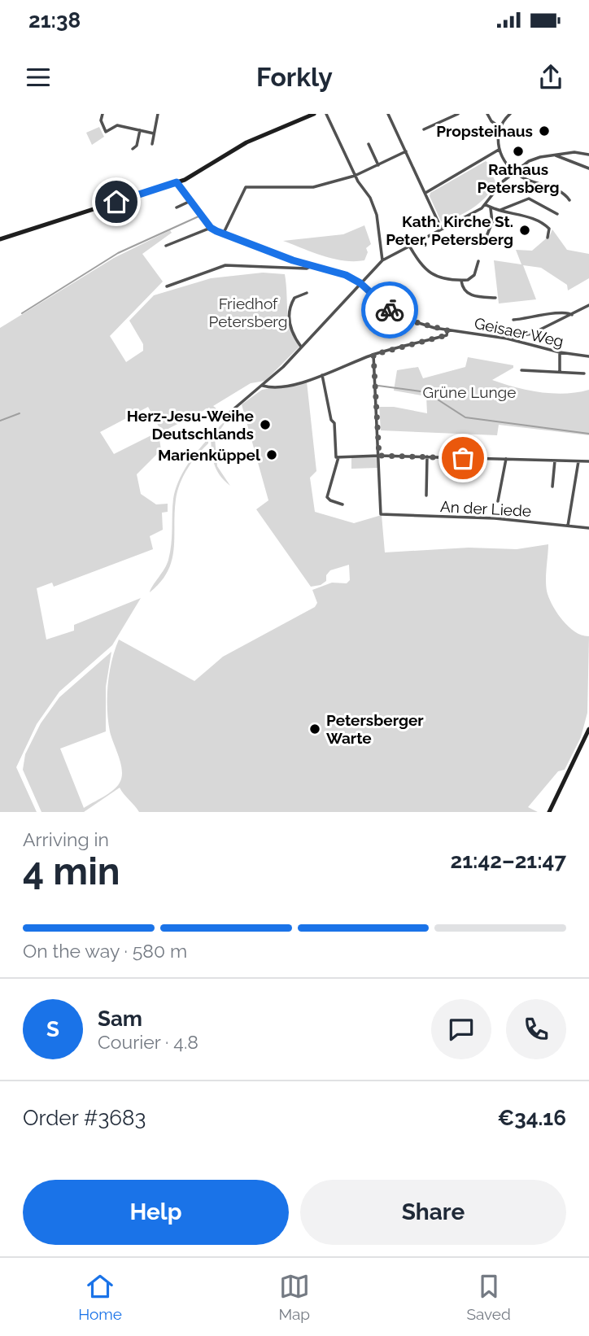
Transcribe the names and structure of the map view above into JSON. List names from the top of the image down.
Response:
{
  "streets": {
    "street": ["Geisaer Weg", "An der Liede"]
  },
  "parks": ["Friedhof Petersberg", "Grüne Lunge"],
  "places": [
    "Propsteihaus",
    "Rathaus Petersberg",
    "Kath. Kirche St. Peter, Petersberg",
    "Herz-Jesu-Weihe Deutschlands",
    "Marienküppel",
    "Petersberger Warte"
  ],
  "page": {
    "status": "21:38",
    "header": "Forkly",
    "heading": ["4 min", "Arriving in", "21:42–21:47"],
    "panel": [
      "Sam",
      "Courier · 4.8",
      "Order #3683",
      "€34.16"
    ],
    "bar": "On the way · 580 m",
    "round": "S",
    "buttons": ["Help", "Share"],
    "tabs": ["Home", "Map", "Saved"]
  }
}
